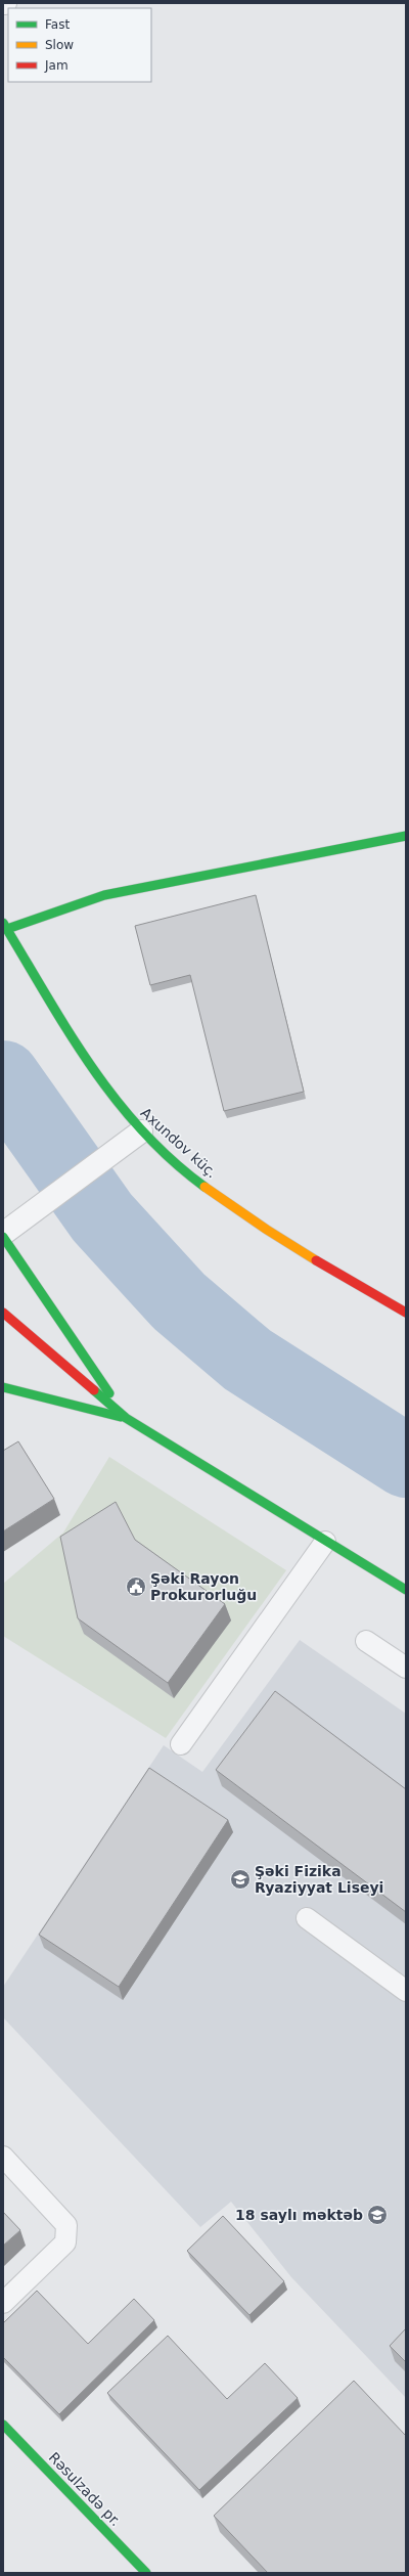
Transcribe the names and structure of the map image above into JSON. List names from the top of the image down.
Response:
{
  "streets": {
    "street": ["Axundov küç.", "Rəsulzadə pr."]
  },
  "places": {
    "public building": ["Şəki Rayon Prokurorluğu"],
    "school or university": ["Şəki Fizika Ryaziyyat Liseyi", "18 saylı məktəb"]
  },
  "legend": ["Fast", "Slow", "Jam"]
}
